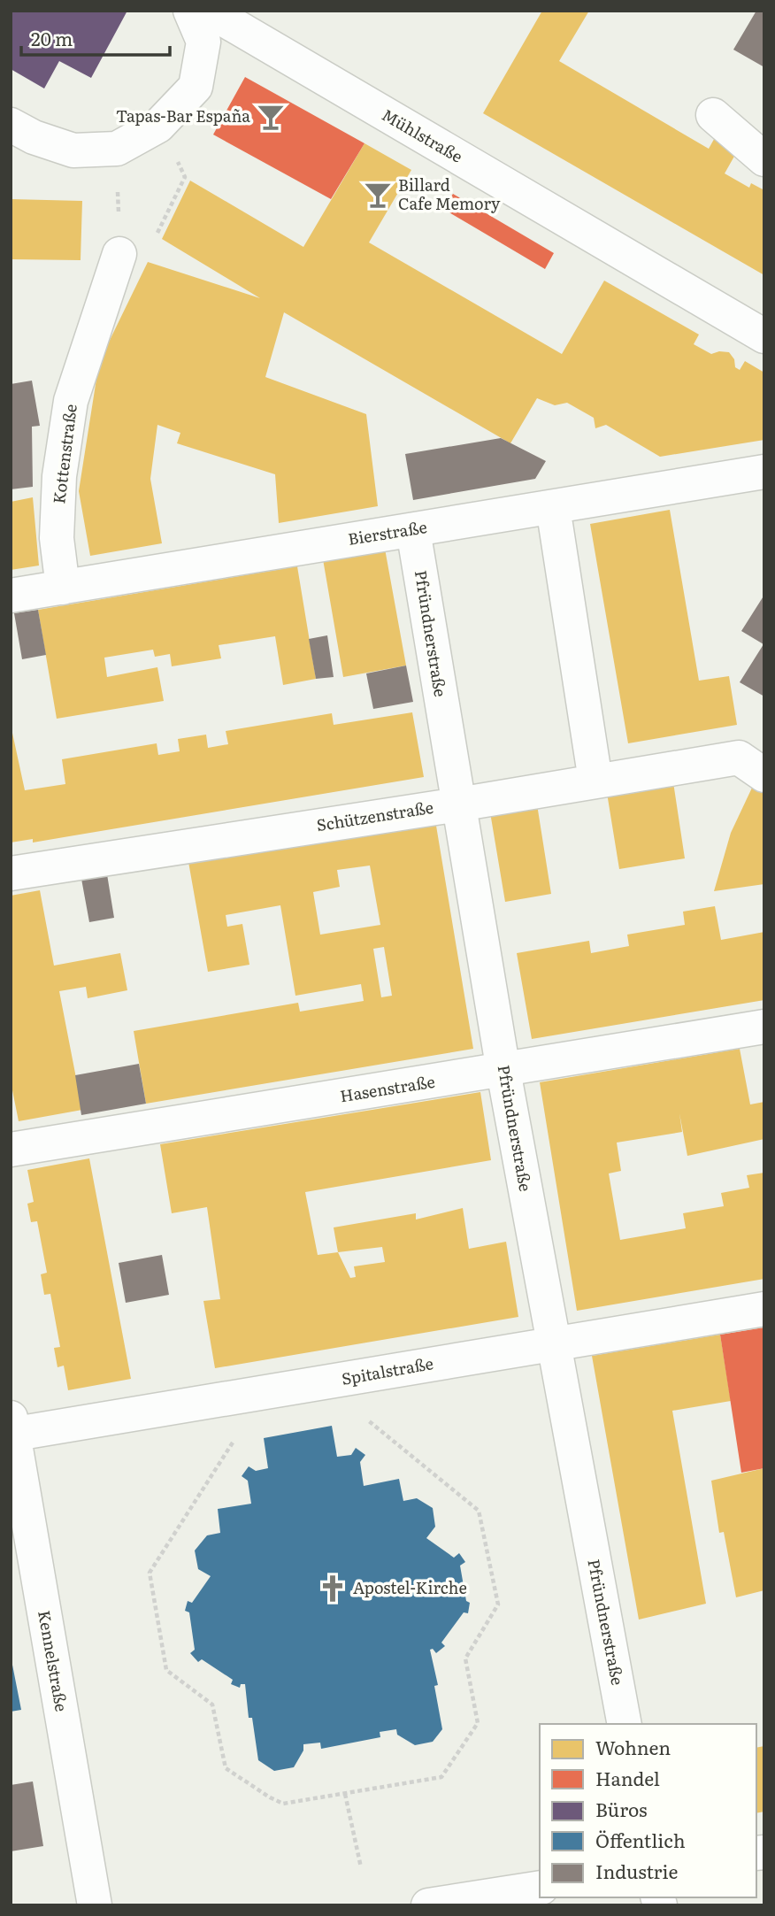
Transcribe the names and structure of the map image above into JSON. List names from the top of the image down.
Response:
{
  "streets": {
    "street": [
      "Mühlstraße",
      "Kottenstraße",
      "Bierstraße",
      "Pfründnerstraße",
      "Schützenstraße",
      "Hasenstraße",
      "Spitalstraße",
      "Kennelstraße"
    ]
  },
  "crossings": [
    ["Kottenstraße", "Bierstraße"],
    ["Bierstraße", "Pfründnerstraße"],
    ["Pfründnerstraße", "Schützenstraße"],
    ["Pfründnerstraße", "Hasenstraße"],
    ["Pfründnerstraße", "Spitalstraße"],
    ["Spitalstraße", "Kennelstraße"]
  ],
  "places": {
    "bar": ["Tapas-Bar España", "Billard Cafe Memory"],
    "church": ["Apostel-Kirche"]
  },
  "legend": [
    "Wohnen",
    "Handel",
    "Büros",
    "Öffentlich",
    "Industrie"
  ],
  "scale_bar": "20 m"
}
